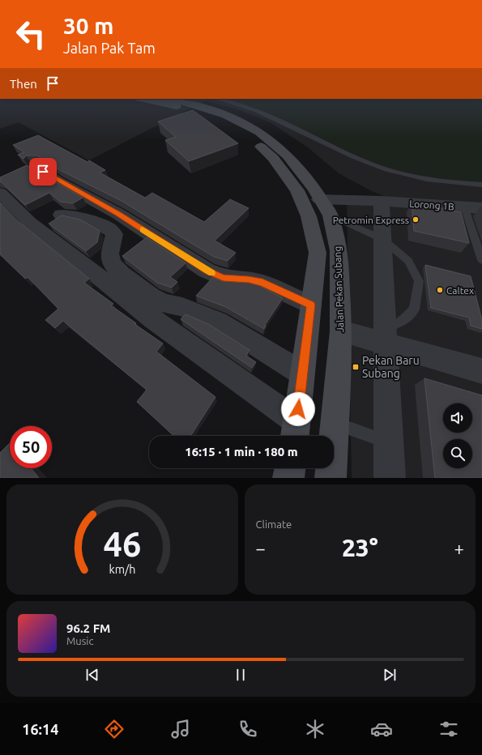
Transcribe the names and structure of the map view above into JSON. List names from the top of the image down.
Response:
{
  "streets": {
    "main road": ["Jalan Pekan Subang"],
    "street": ["Lorong 1B"]
  },
  "crossings": [
    ["Lorong 1B", "Jalan Pekan Subang"]
  ],
  "places": {
    "other": ["Petromin Express", "Caltex"],
    "transit": ["Pekan Baru Subang"]
  },
  "page": {
    "turn": ["30 m", "Jalan Pak Tam"],
    "then": "Then",
    "limit": "50",
    "trip": "16:15 · 1 min · 180 m",
    "tile": "Climate",
    "heat": ["−", "23°", "+"],
    "song": ["96.2 FM", "Music"],
    "tabs": "16:14",
    "gauge": ["46", "km/h"]
  }
}
